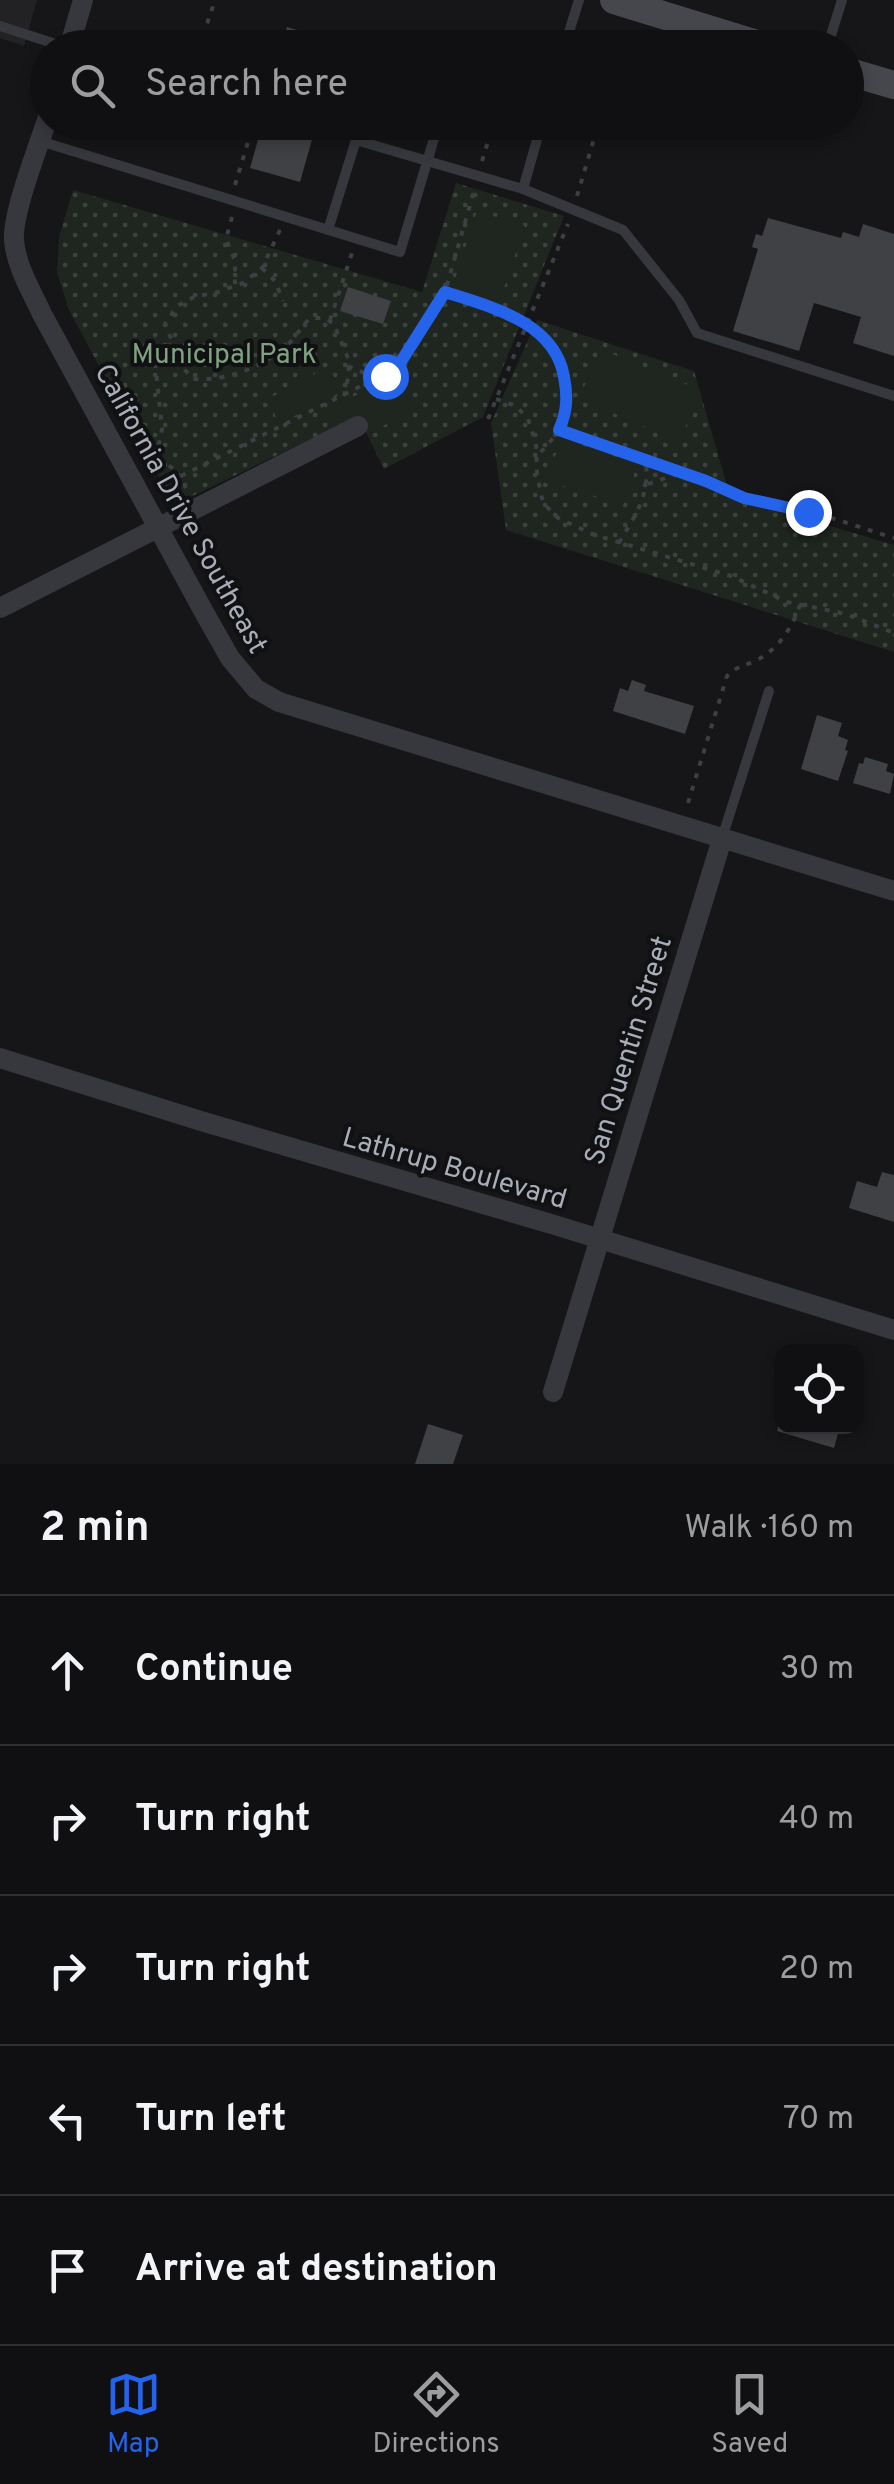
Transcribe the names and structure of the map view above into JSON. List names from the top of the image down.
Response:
{
  "streets": {
    "street": ["California Drive Southeast", "San Quentin Street", "Lathrup Boulevard"]
  },
  "crossings": [
    ["California Drive Southeast", "San Quentin Street"],
    ["San Quentin Street", "Lathrup Boulevard"]
  ],
  "parks": ["Municipal Park"],
  "page": {
    "search": "Search here",
    "heading": ["2 min", "Walk · 160 m"],
    "list": [
      ["Continue", "30 m"],
      ["Turn right", "40 m"],
      ["Turn right", "20 m"],
      ["Turn left", "70 m"],
      "Arrive at destination"
    ],
    "nav": ["Map", "Directions", "Saved"]
  }
}
